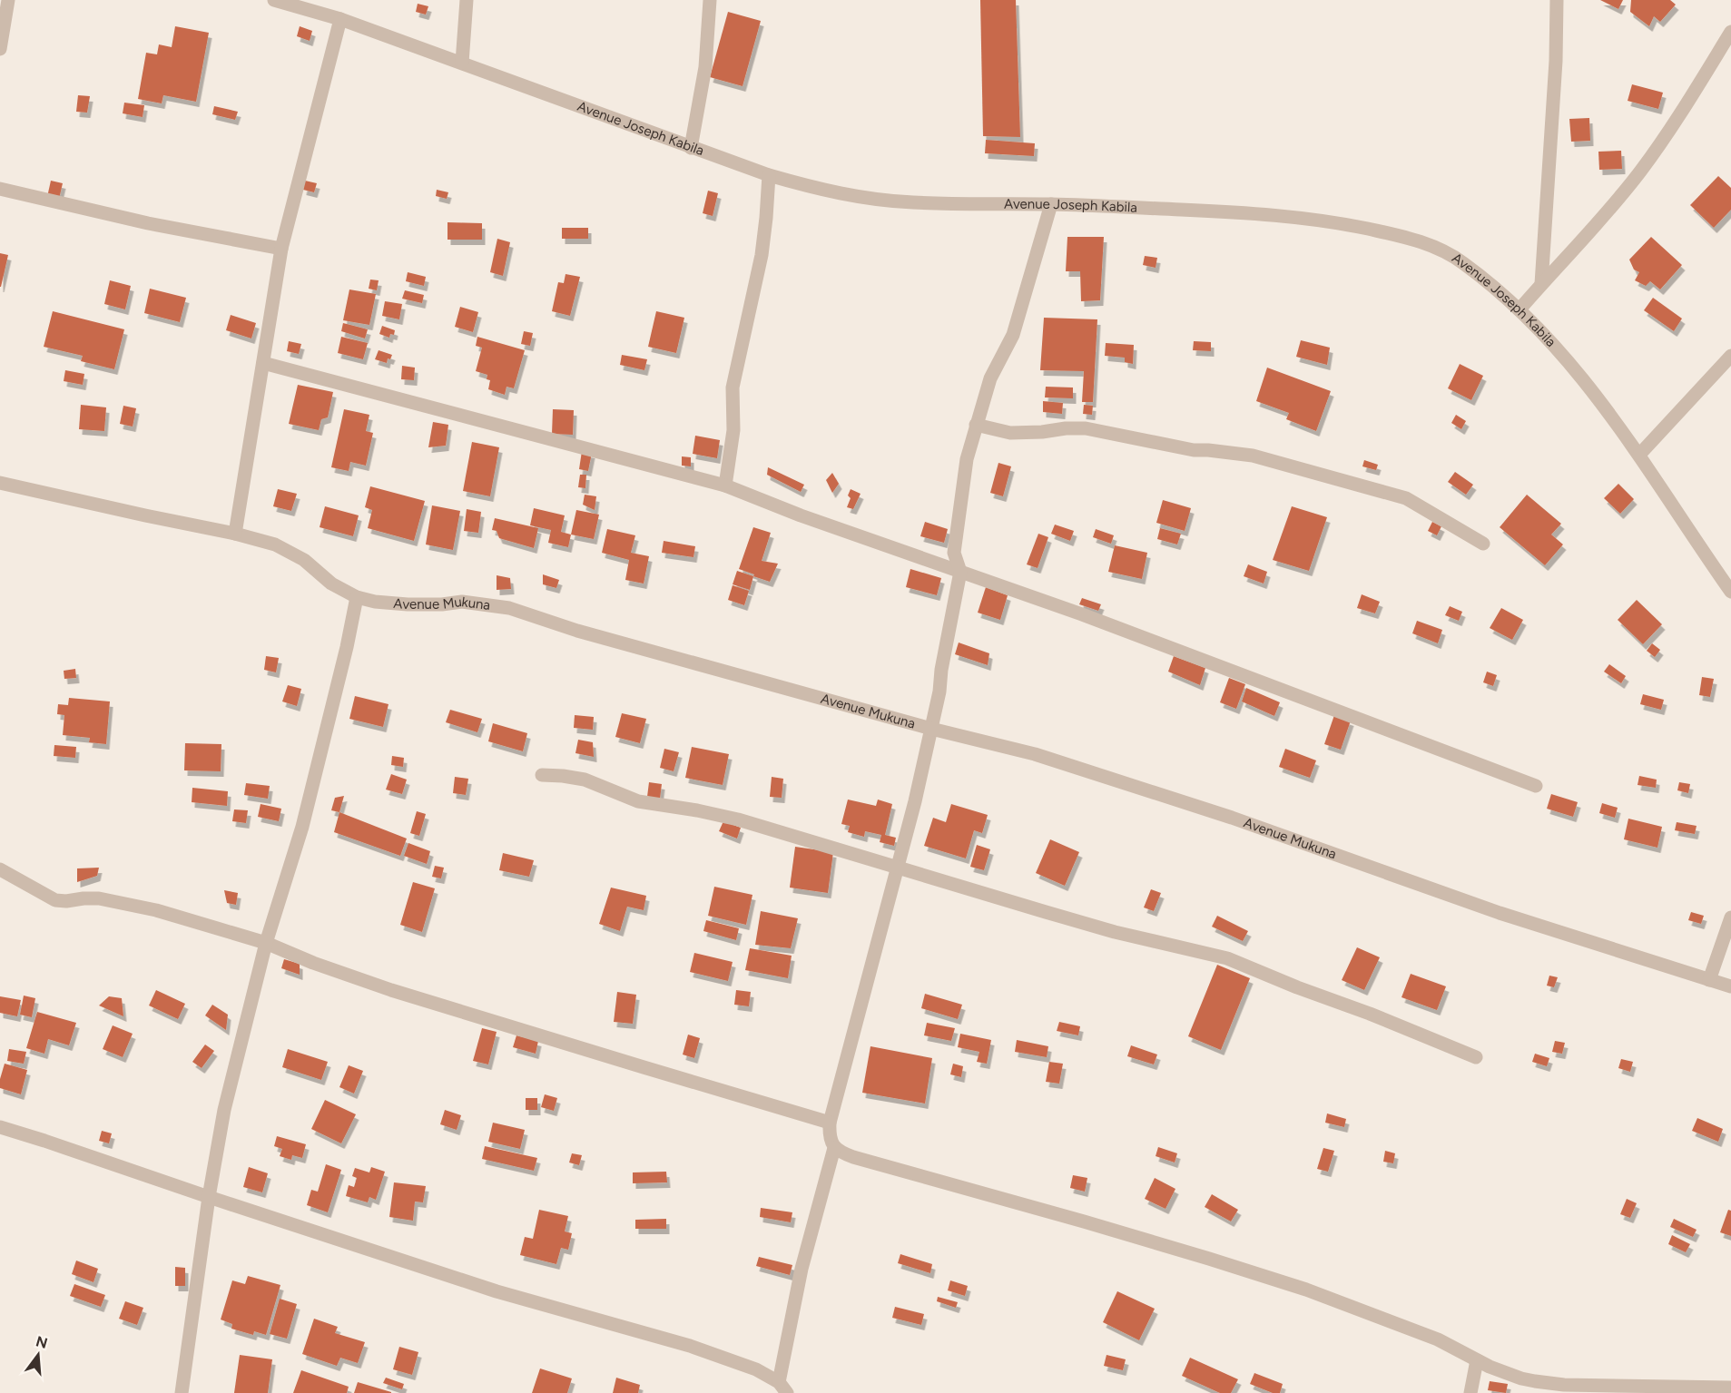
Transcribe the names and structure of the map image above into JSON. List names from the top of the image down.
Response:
{
  "streets": {
    "street": ["Avenue Joseph Kabila", "Avenue Mukuna"]
  },
  "north": "top"
}
